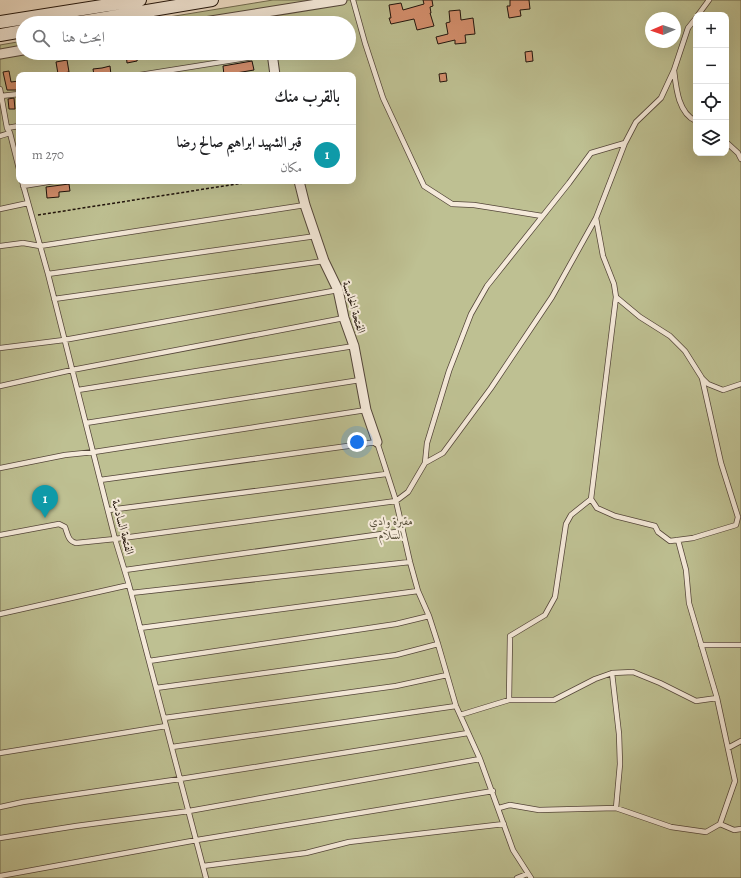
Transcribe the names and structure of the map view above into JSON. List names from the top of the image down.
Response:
{
  "streets": {
    "street": ["الفتحة الخامسة"],
    "lane": ["الفتحة السادسة"]
  },
  "parks": ["مقبرة وادي السلام"],
  "north": "left",
  "page": {
    "map_buttons": ["+", "−"],
    "search": "ابحث هنا",
    "heading": "بالقرب منك",
    "list": [
      {
        "mark": "1",
        "name": "قبر الشهيد ابراهيم صالح رضا",
        "note": "مكان",
        "value": "270 m"
      }
    ],
    "pins": "1"
  }
}
